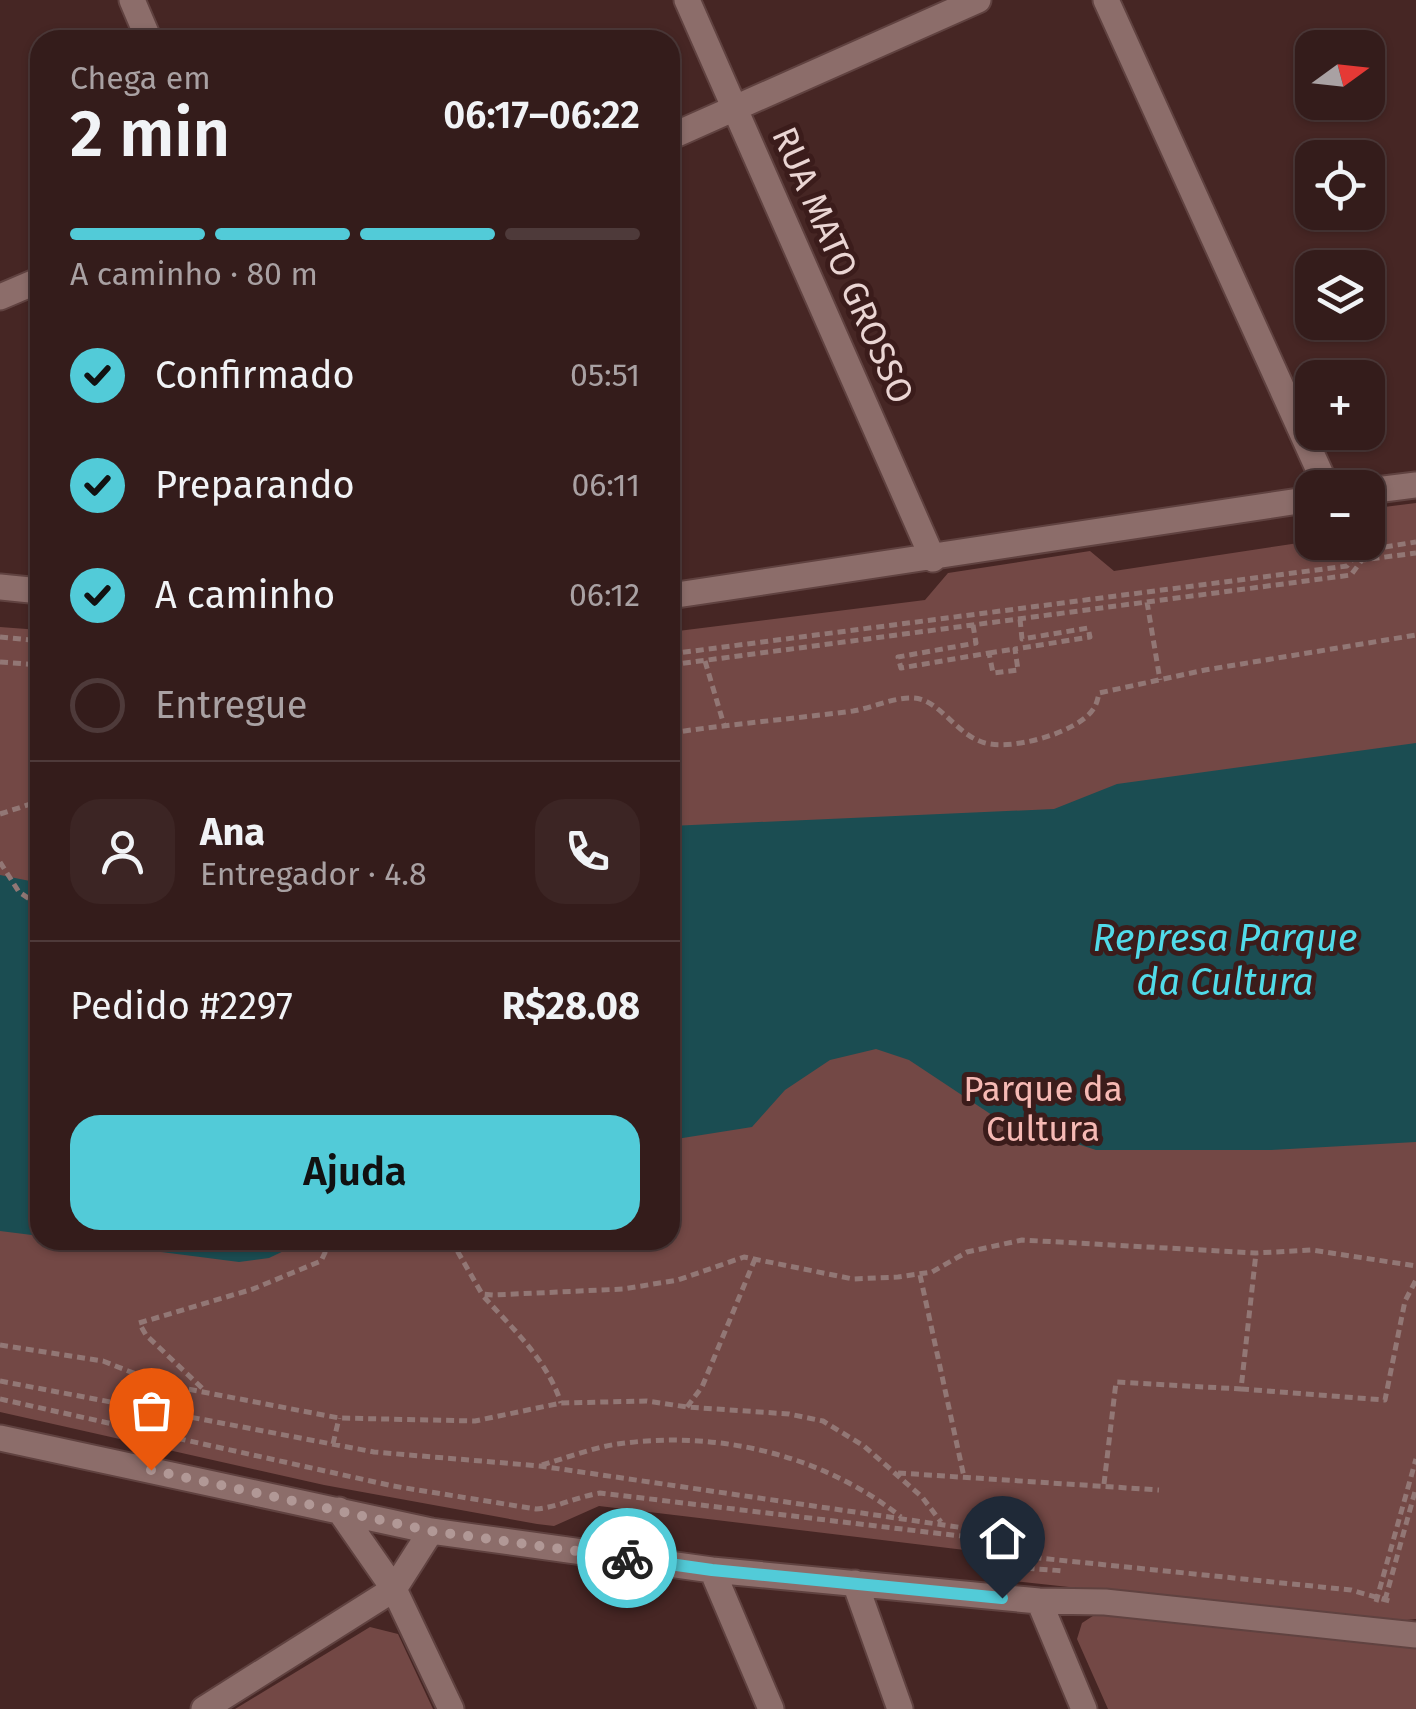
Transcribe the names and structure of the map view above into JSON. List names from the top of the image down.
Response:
{
  "streets": {
    "street": ["RUA MATO GROSSO"]
  },
  "water": ["Represa Parque da Cultura"],
  "parks": ["Parque da Cultura"],
  "north": "right",
  "page": {
    "map_buttons": ["+", "−"],
    "heading": ["2 min", "Chega em", "06:17–06:22"],
    "panel": [
      "Ana",
      "Entregador · 4.8",
      "Pedido #2297",
      "R$28.08"
    ],
    "bar": "A caminho · 80 m",
    "list": [
      ["Confirmado", "05:51"],
      ["Preparando", "06:11"],
      ["A caminho", "06:12"],
      "Entregue"
    ],
    "buttons": "Ajuda"
  }
}
